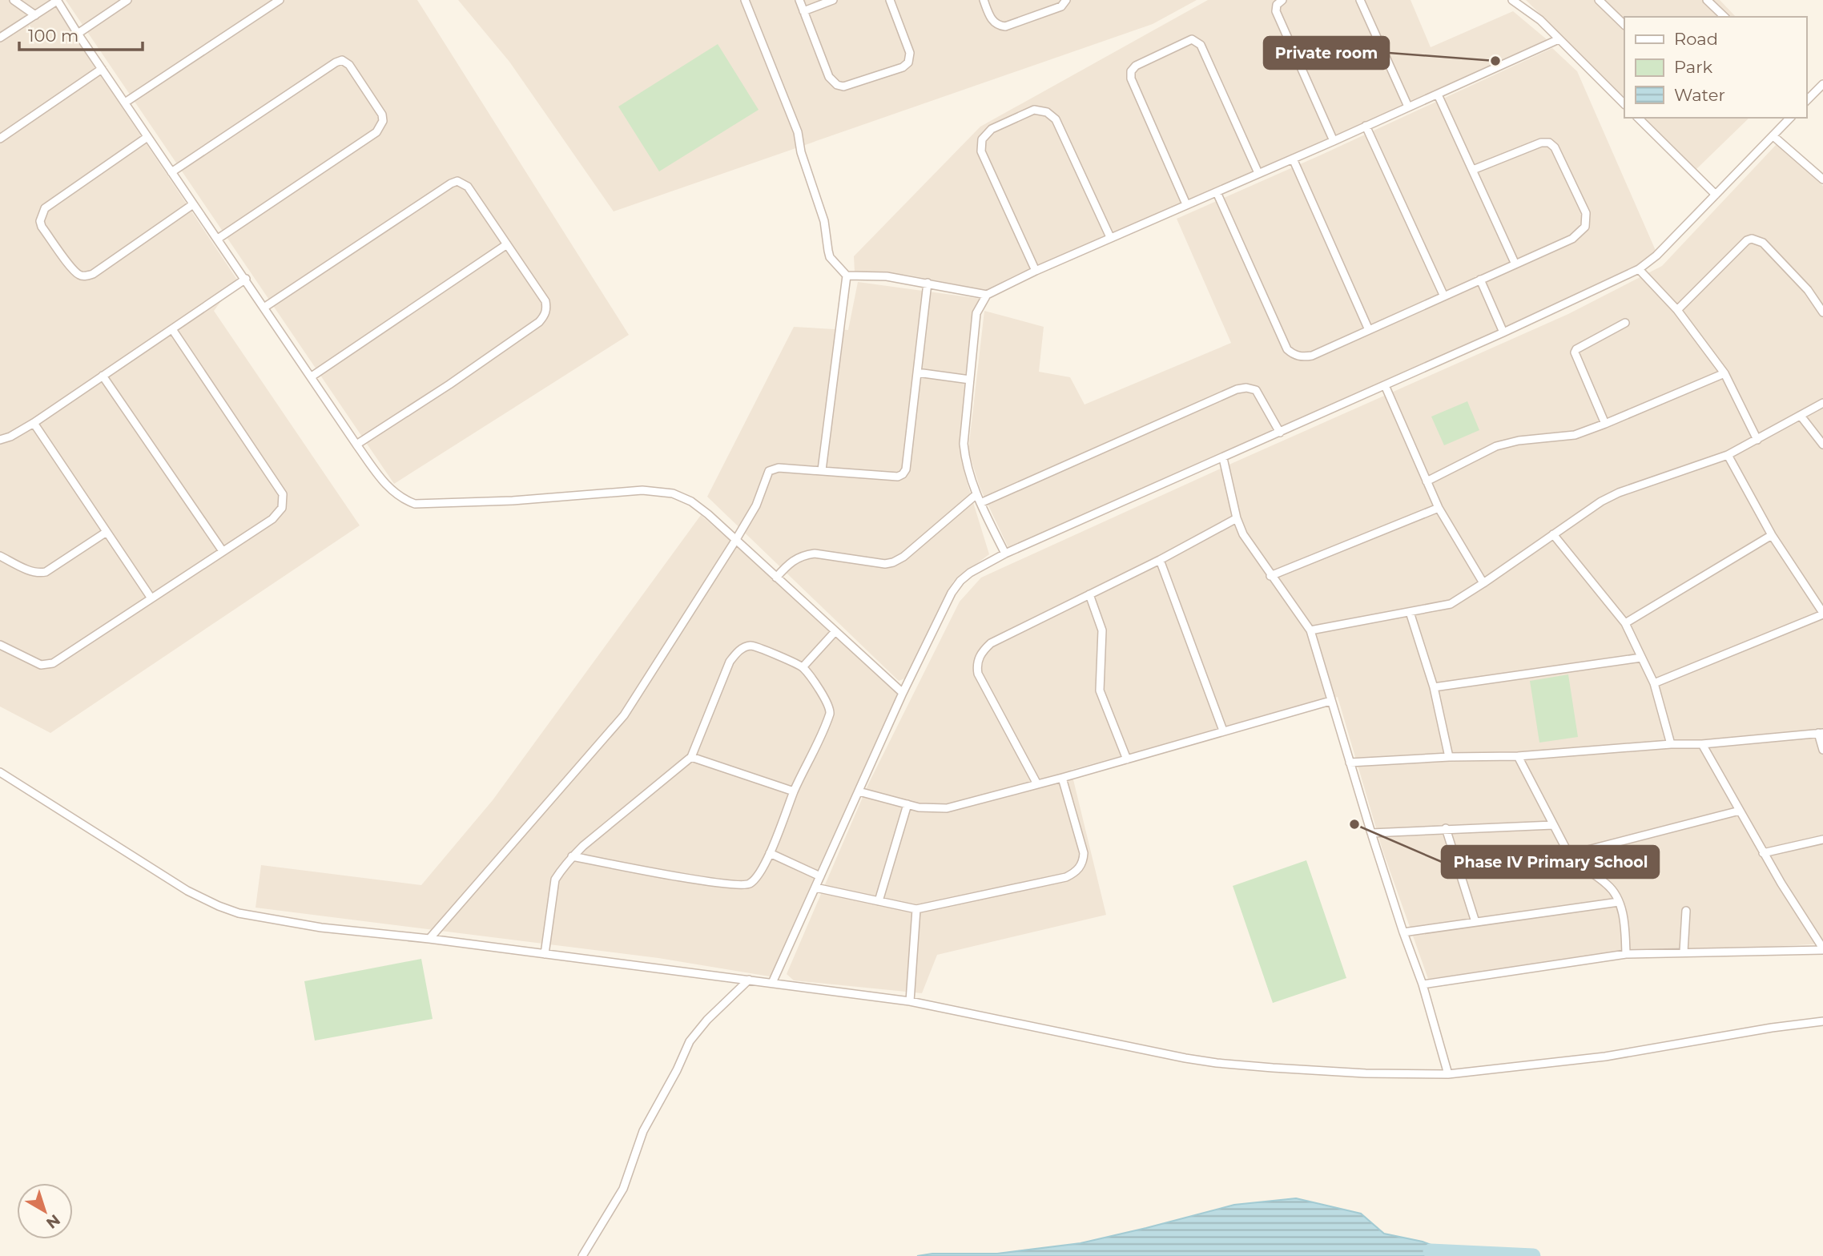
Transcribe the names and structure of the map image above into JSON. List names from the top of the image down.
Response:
{
  "places": ["Private room", "Phase IV Primary School"],
  "legend": ["Road", "Park", "Water"],
  "scale_bar": "100 m",
  "north": "bottom right"
}
